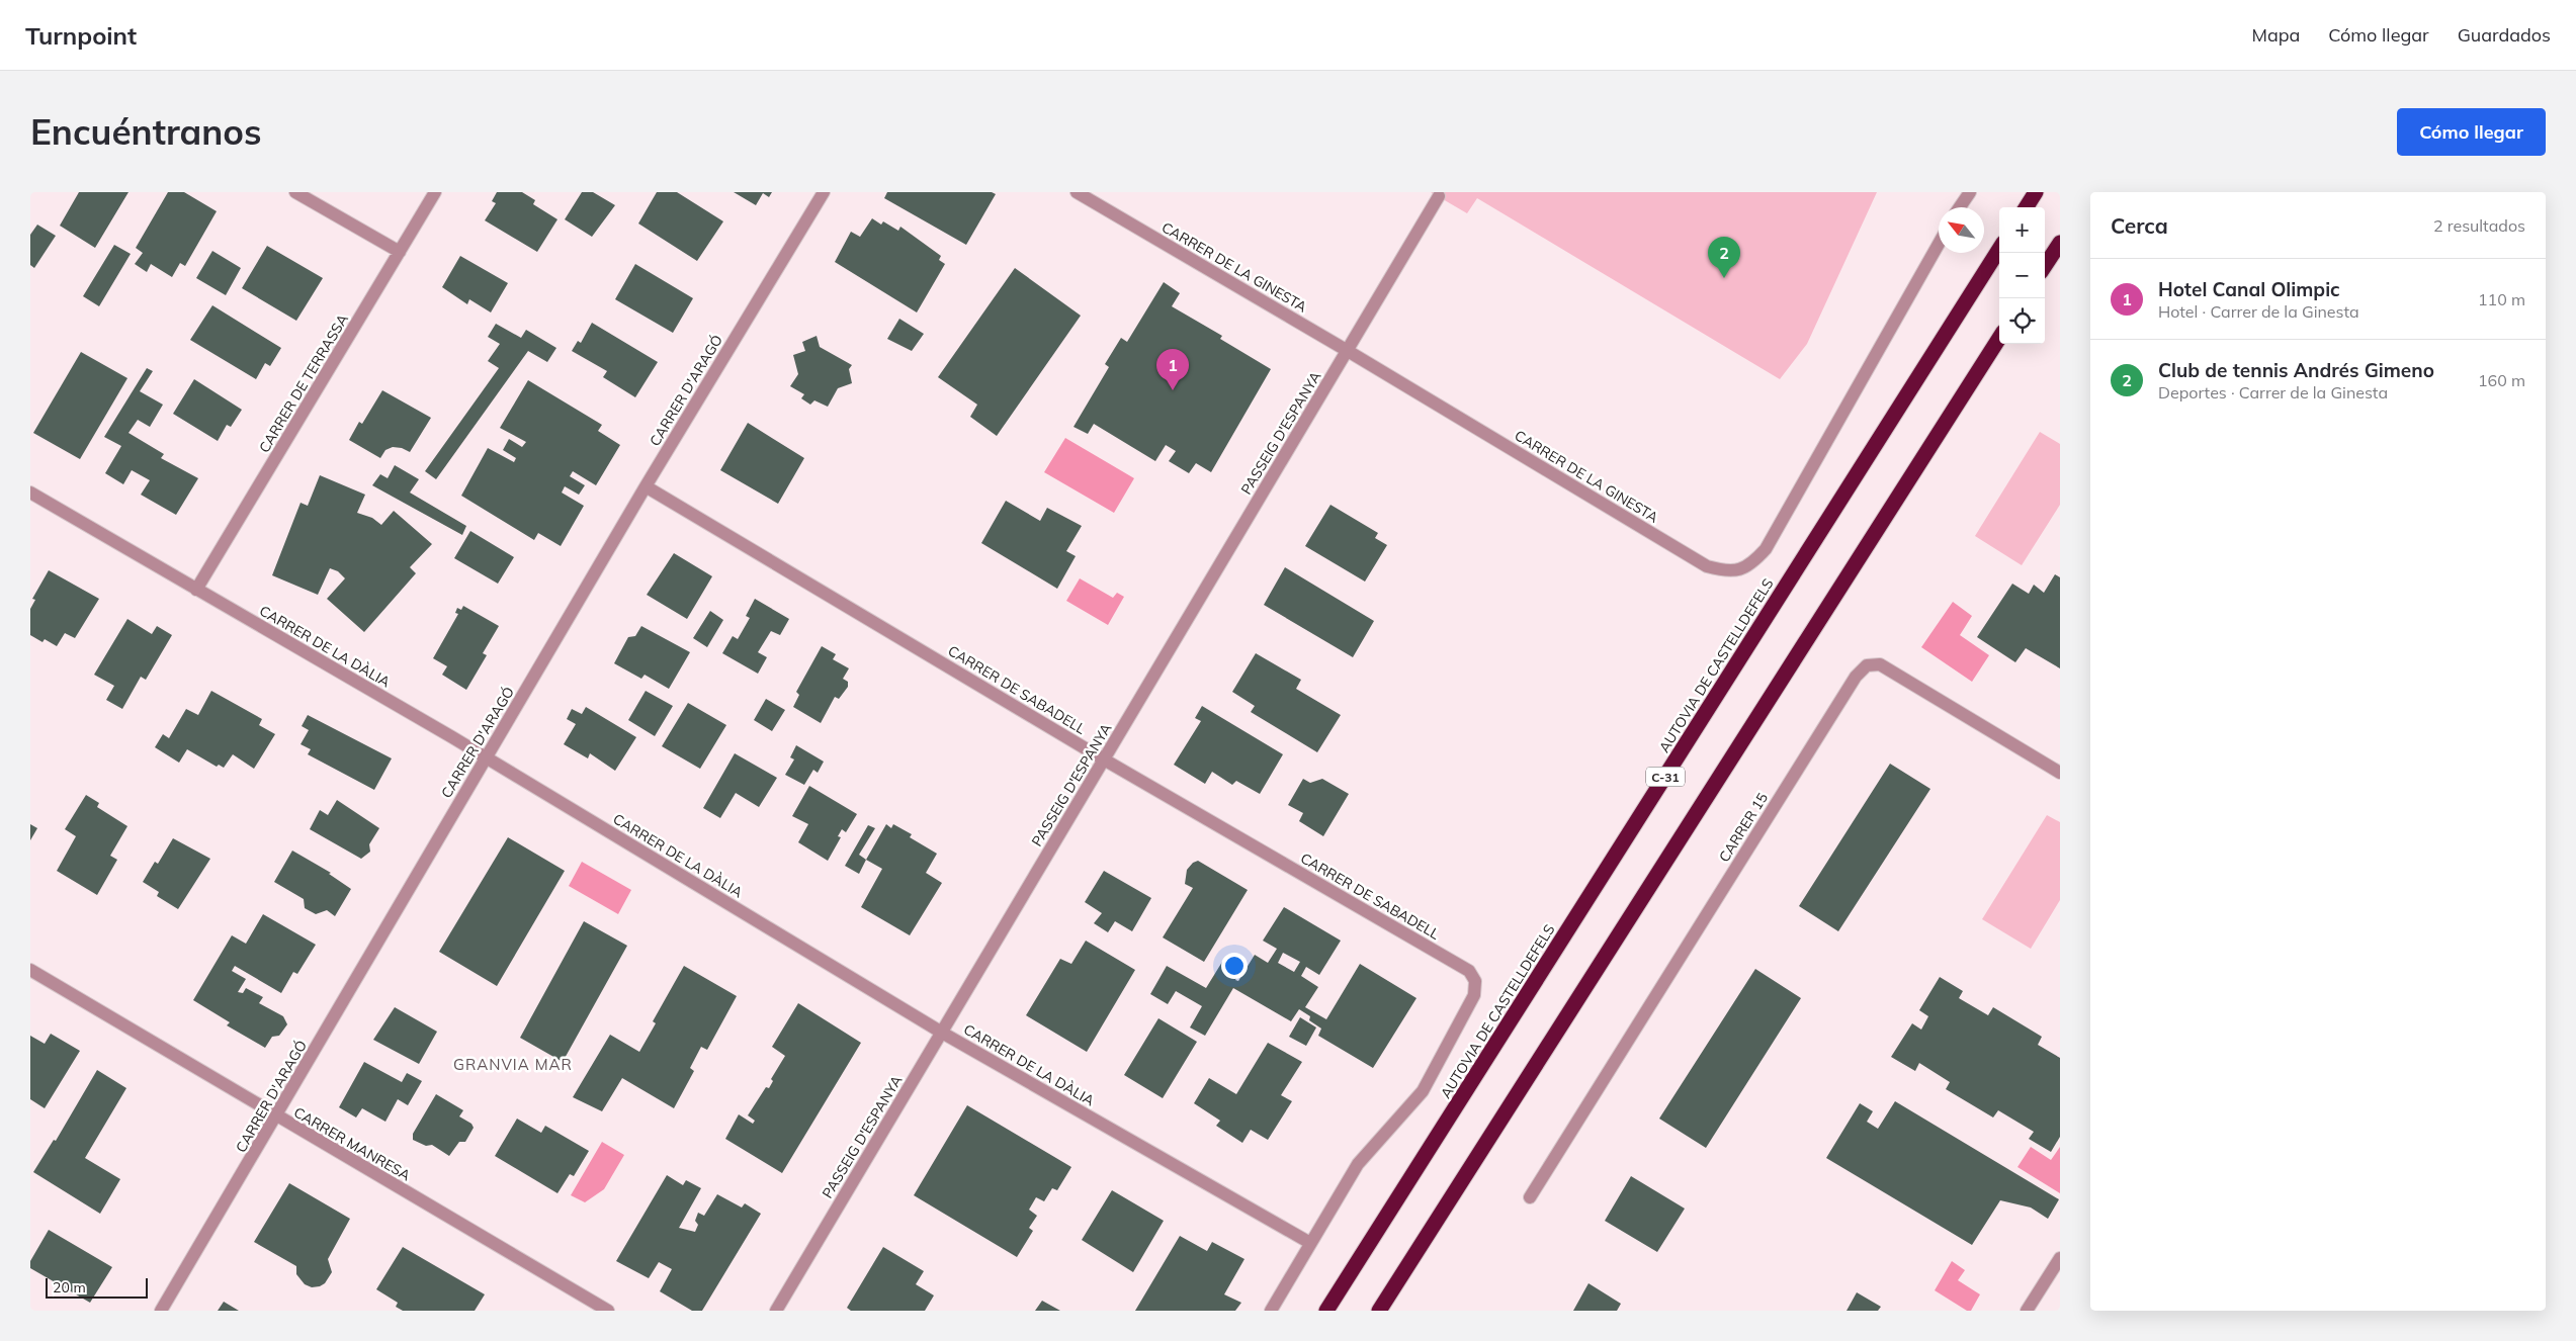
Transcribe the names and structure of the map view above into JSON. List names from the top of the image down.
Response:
{
  "streets": {
    "highway": ["AUTOVIA DE CASTELLDEFELS", "C-31"],
    "street": [
      "CARRER DE LA GINESTA",
      "CARRER DE TERRASSA",
      "CARRER D'ARAGÓ",
      "PASSEIG D'ESPANYA",
      "CARRER DE LA DÀLIA",
      "CARRER DE SABADELL",
      "CARRER 15",
      "CARRER MANRESA"
    ]
  },
  "crossings": [
    ["CARRER DE LA GINESTA", "PASSEIG D'ESPANYA"],
    ["CARRER DE TERRASSA", "CARRER DE LA DÀLIA"],
    ["CARRER D'ARAGÓ", "CARRER DE LA DÀLIA"],
    ["CARRER D'ARAGÓ", "CARRER DE SABADELL"],
    ["CARRER D'ARAGÓ", "CARRER MANRESA"],
    ["PASSEIG D'ESPANYA", "CARRER DE LA DÀLIA"],
    ["PASSEIG D'ESPANYA", "CARRER DE SABADELL"],
    ["CARRER DE LA DÀLIA", "CARRER DE SABADELL"]
  ],
  "districts": ["GRANVIA MAR"],
  "scale_bar": "20 m",
  "north": "top left",
  "page": {
    "header": "Turnpoint",
    "nav": ["Mapa", "Cómo llegar", "Guardados"],
    "buttons": "Cómo llegar",
    "title": "Encuéntranos",
    "heading": ["Cerca", "2 resultados"],
    "map_buttons": ["+", "−"],
    "pins": ["2", "1"],
    "list": [
      {
        "mark": "1",
        "name": "Hotel Canal Olimpic",
        "note": "Hotel · Carrer de la Ginesta",
        "value": "110 m"
      },
      {
        "mark": "2",
        "name": "Club de tennis Andrés Gimeno",
        "note": "Deportes · Carrer de la Ginesta",
        "value": "160 m"
      }
    ],
    "scale": "20 m"
  }
}
